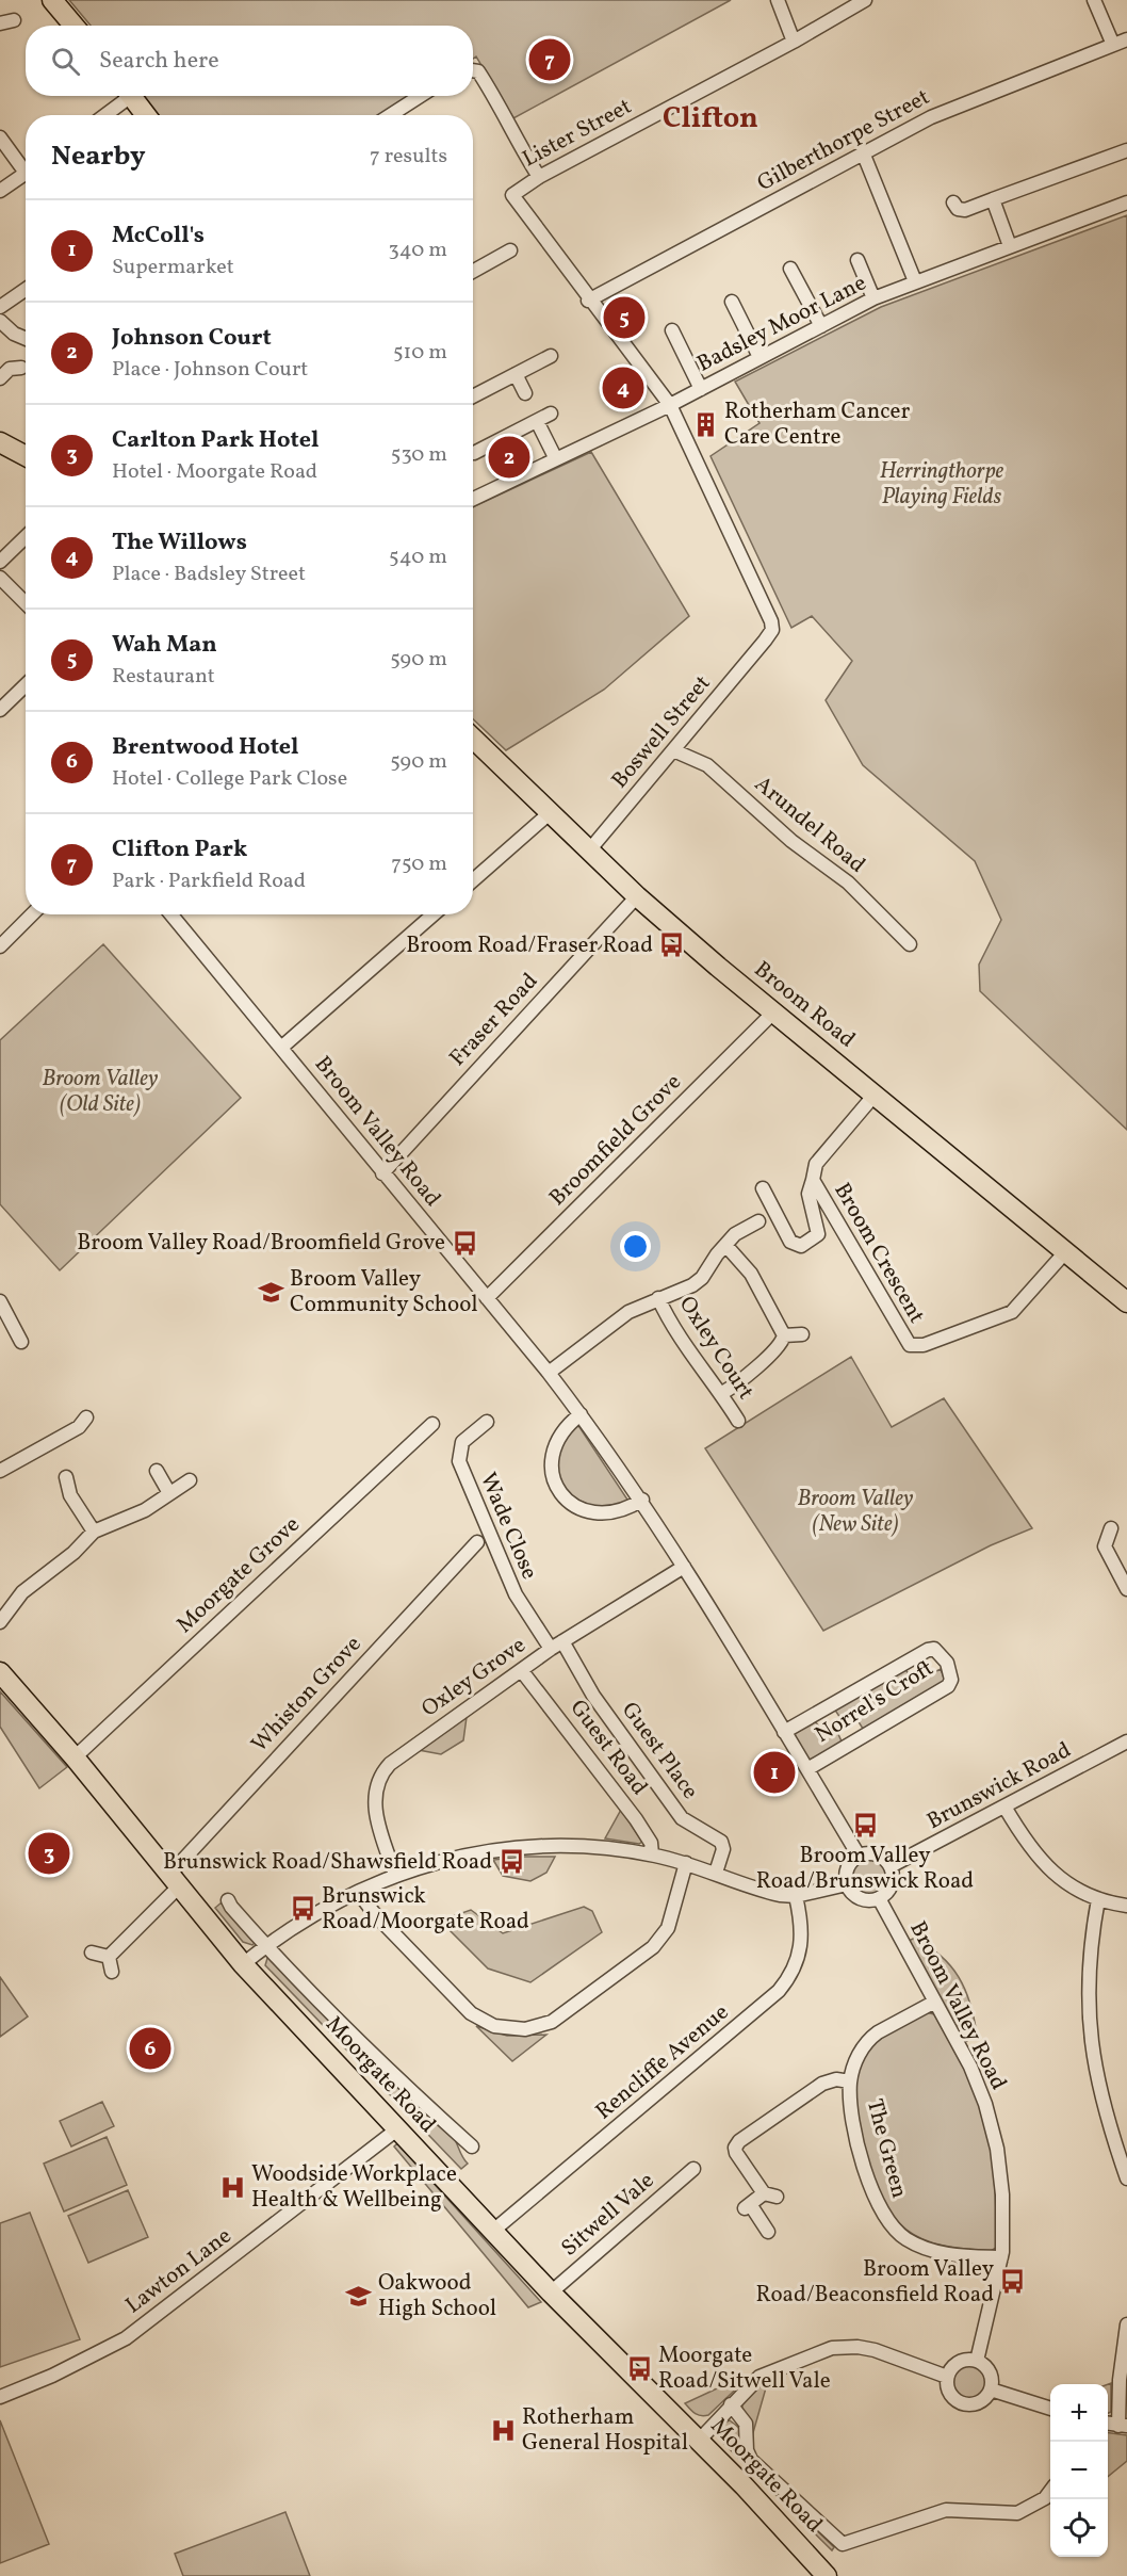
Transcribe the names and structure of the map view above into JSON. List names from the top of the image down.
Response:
{
  "streets": {
    "main road": ["Broom Road", "Moorgate Road"],
    "street": [
      "Lister Street",
      "Gilberthorpe Street",
      "Badsley Moor Lane",
      "Boswell Street",
      "Arundel Road",
      "Fraser Road",
      "Broom Valley Road",
      "Broomfield Grove",
      "Broom Crescent",
      "Oxley Court",
      "Wade Close",
      "Moorgate Grove",
      "Oxley Grove",
      "Whiston Grove",
      "Norrel's Croft",
      "Guest Road",
      "Guest Place",
      "Brunswick Road",
      "Rencliffe Avenue",
      "The Green",
      "Sitwell Vale",
      "Lawton Lane"
    ]
  },
  "crossings": [
    ["Lister Street", "Gilberthorpe Street"],
    ["Badsley Moor Lane", "Boswell Street"],
    ["Boswell Street", "Arundel Road"],
    ["Boswell Street", "Broom Road"],
    ["Broom Road", "Fraser Road"],
    ["Broom Road", "Broomfield Grove"],
    ["Broom Road", "Broom Crescent"],
    ["Fraser Road", "Broom Valley Road"],
    ["Broom Valley Road", "Broomfield Grove"],
    ["Broom Valley Road", "Oxley Grove"],
    ["Broom Valley Road", "Norrel's Croft"],
    ["Broom Valley Road", "Brunswick Road"],
    ["Broom Valley Road", "The Green"],
    ["Wade Close", "Oxley Grove"],
    ["Moorgate Grove", "Moorgate Road"],
    ["Oxley Grove", "Guest Road"],
    ["Oxley Grove", "Guest Place"],
    ["Whiston Grove", "Moorgate Road"],
    ["Rencliffe Avenue", "Moorgate Road"],
    ["Moorgate Road", "Sitwell Vale"],
    ["Moorgate Road", "Lawton Lane"]
  ],
  "districts": ["Clifton"],
  "parks": ["Herringthorpe Playing Fields", "Broom Valley (Old Site)", "Broom Valley (New Site)"],
  "places": {
    "building": ["Rotherham Cancer Care Centre"],
    "bus stop": [
      "Broom Road/Fraser Road",
      "Broom Valley Road/Broomfield Grove",
      "Broom Valley Road/Brunswick Road",
      "Brunswick Road/Shawsfield Road",
      "Brunswick Road/Moorgate Road",
      "Broom Valley Road/Beaconsfield Road",
      "Moorgate Road/Sitwell Vale"
    ],
    "school or university": ["Broom Valley Community School", "Oakwood High School"],
    "hospital": ["Woodside Workplace Health & Wellbeing", "Rotherham General Hospital"]
  },
  "page": {
    "search": "Search here",
    "pins": [
      "7",
      "5",
      "4",
      "2",
      "1",
      "3",
      "6"
    ],
    "heading": ["Nearby", "7 results"],
    "list": [
      {
        "mark": "1",
        "name": "McColl's",
        "note": "Supermarket",
        "value": "340 m"
      },
      {
        "mark": "2",
        "name": "Johnson Court",
        "note": "Place · Johnson Court",
        "value": "510 m"
      },
      {
        "mark": "3",
        "name": "Carlton Park Hotel",
        "note": "Hotel · Moorgate Road",
        "value": "530 m"
      },
      {
        "mark": "4",
        "name": "The Willows",
        "note": "Place · Badsley Street",
        "value": "540 m"
      },
      {
        "mark": "5",
        "name": "Wah Man",
        "note": "Restaurant",
        "value": "590 m"
      },
      {
        "mark": "6",
        "name": "Brentwood Hotel",
        "note": "Hotel · College Park Close",
        "value": "590 m"
      },
      {
        "mark": "7",
        "name": "Clifton Park",
        "note": "Park · Parkfield Road",
        "value": "750 m"
      }
    ],
    "map_buttons": ["+", "−"]
  }
}
